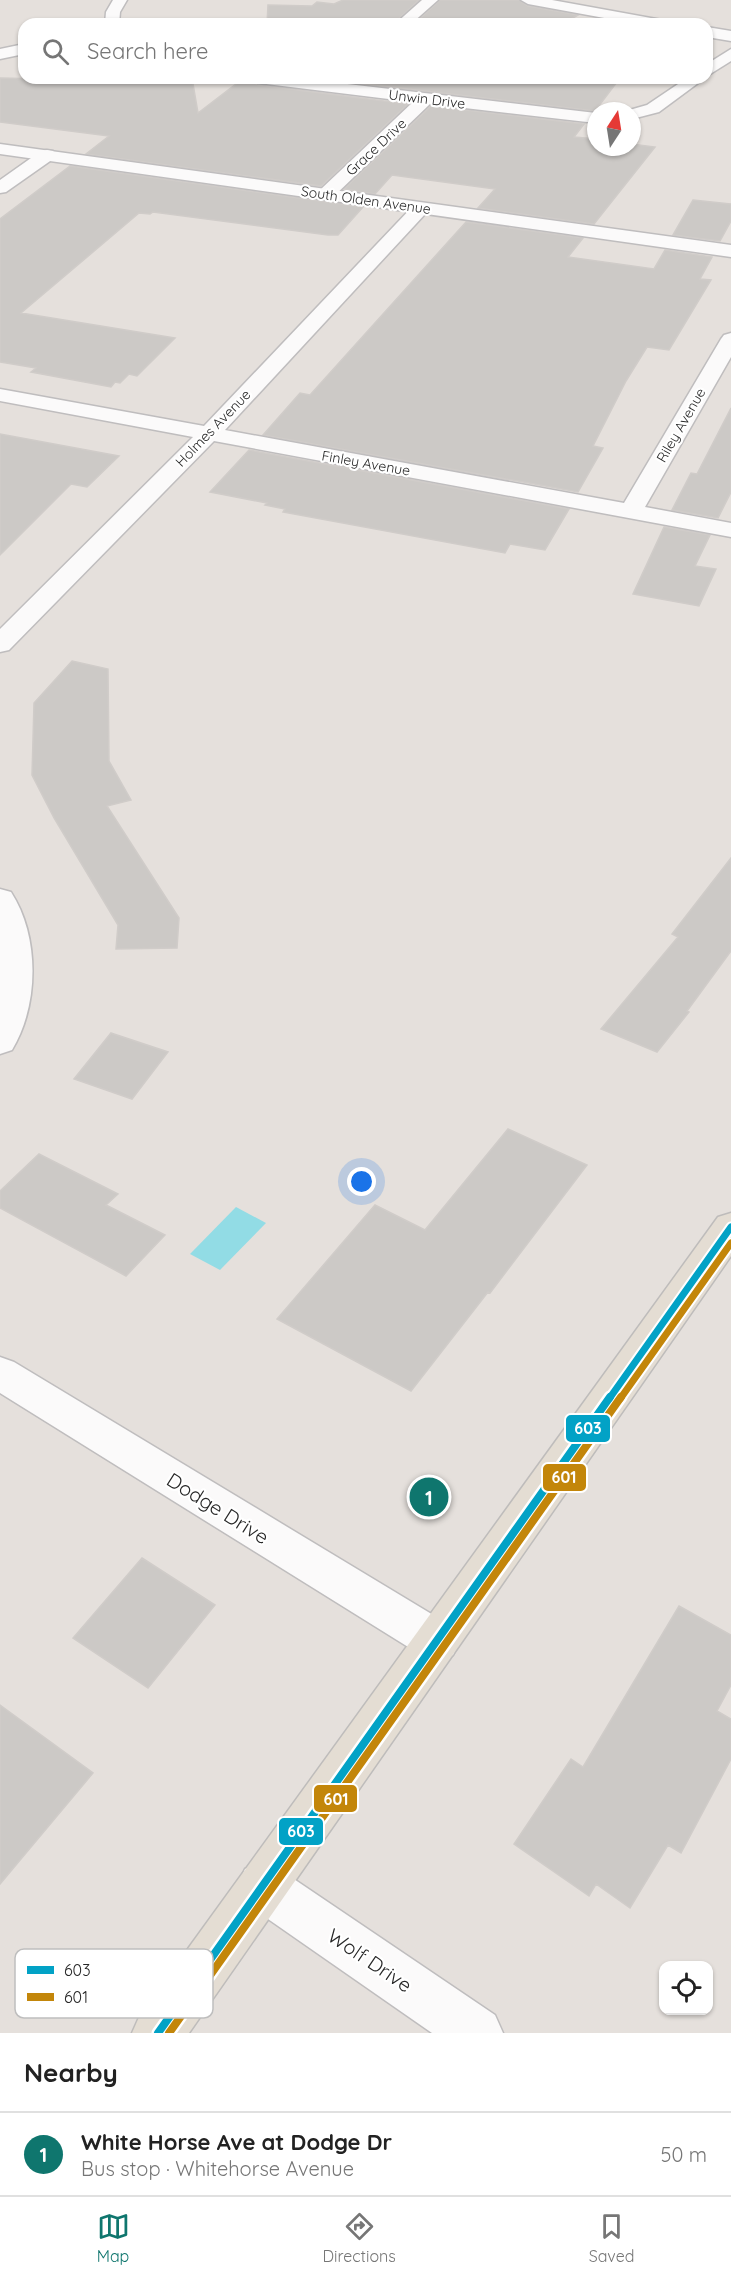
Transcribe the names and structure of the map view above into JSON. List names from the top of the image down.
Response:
{
  "streets": {
    "street": [
      "Unwin Drive",
      "Grace Drive",
      "South Olden Avenue",
      "Riley Avenue",
      "Holmes Avenue",
      "Finley Avenue",
      "Dodge Drive",
      "Wolf Drive"
    ]
  },
  "crossings": [
    ["Unwin Drive", "Grace Drive"],
    ["Grace Drive", "South Olden Avenue"],
    ["South Olden Avenue", "Holmes Avenue"],
    ["Riley Avenue", "Finley Avenue"],
    ["Holmes Avenue", "Finley Avenue"]
  ],
  "lines": ["transit line 603", "transit line 601"],
  "legend": ["603", "601"],
  "north": "top",
  "page": {
    "search": "Search here",
    "pins": "1",
    "heading": "Nearby",
    "list": [
      {
        "mark": "1",
        "name": "White Horse Ave at Dodge Dr",
        "note": "Bus stop · Whitehorse Avenue",
        "value": "50 m"
      }
    ],
    "nav": ["Map", "Directions", "Saved"]
  }
}
